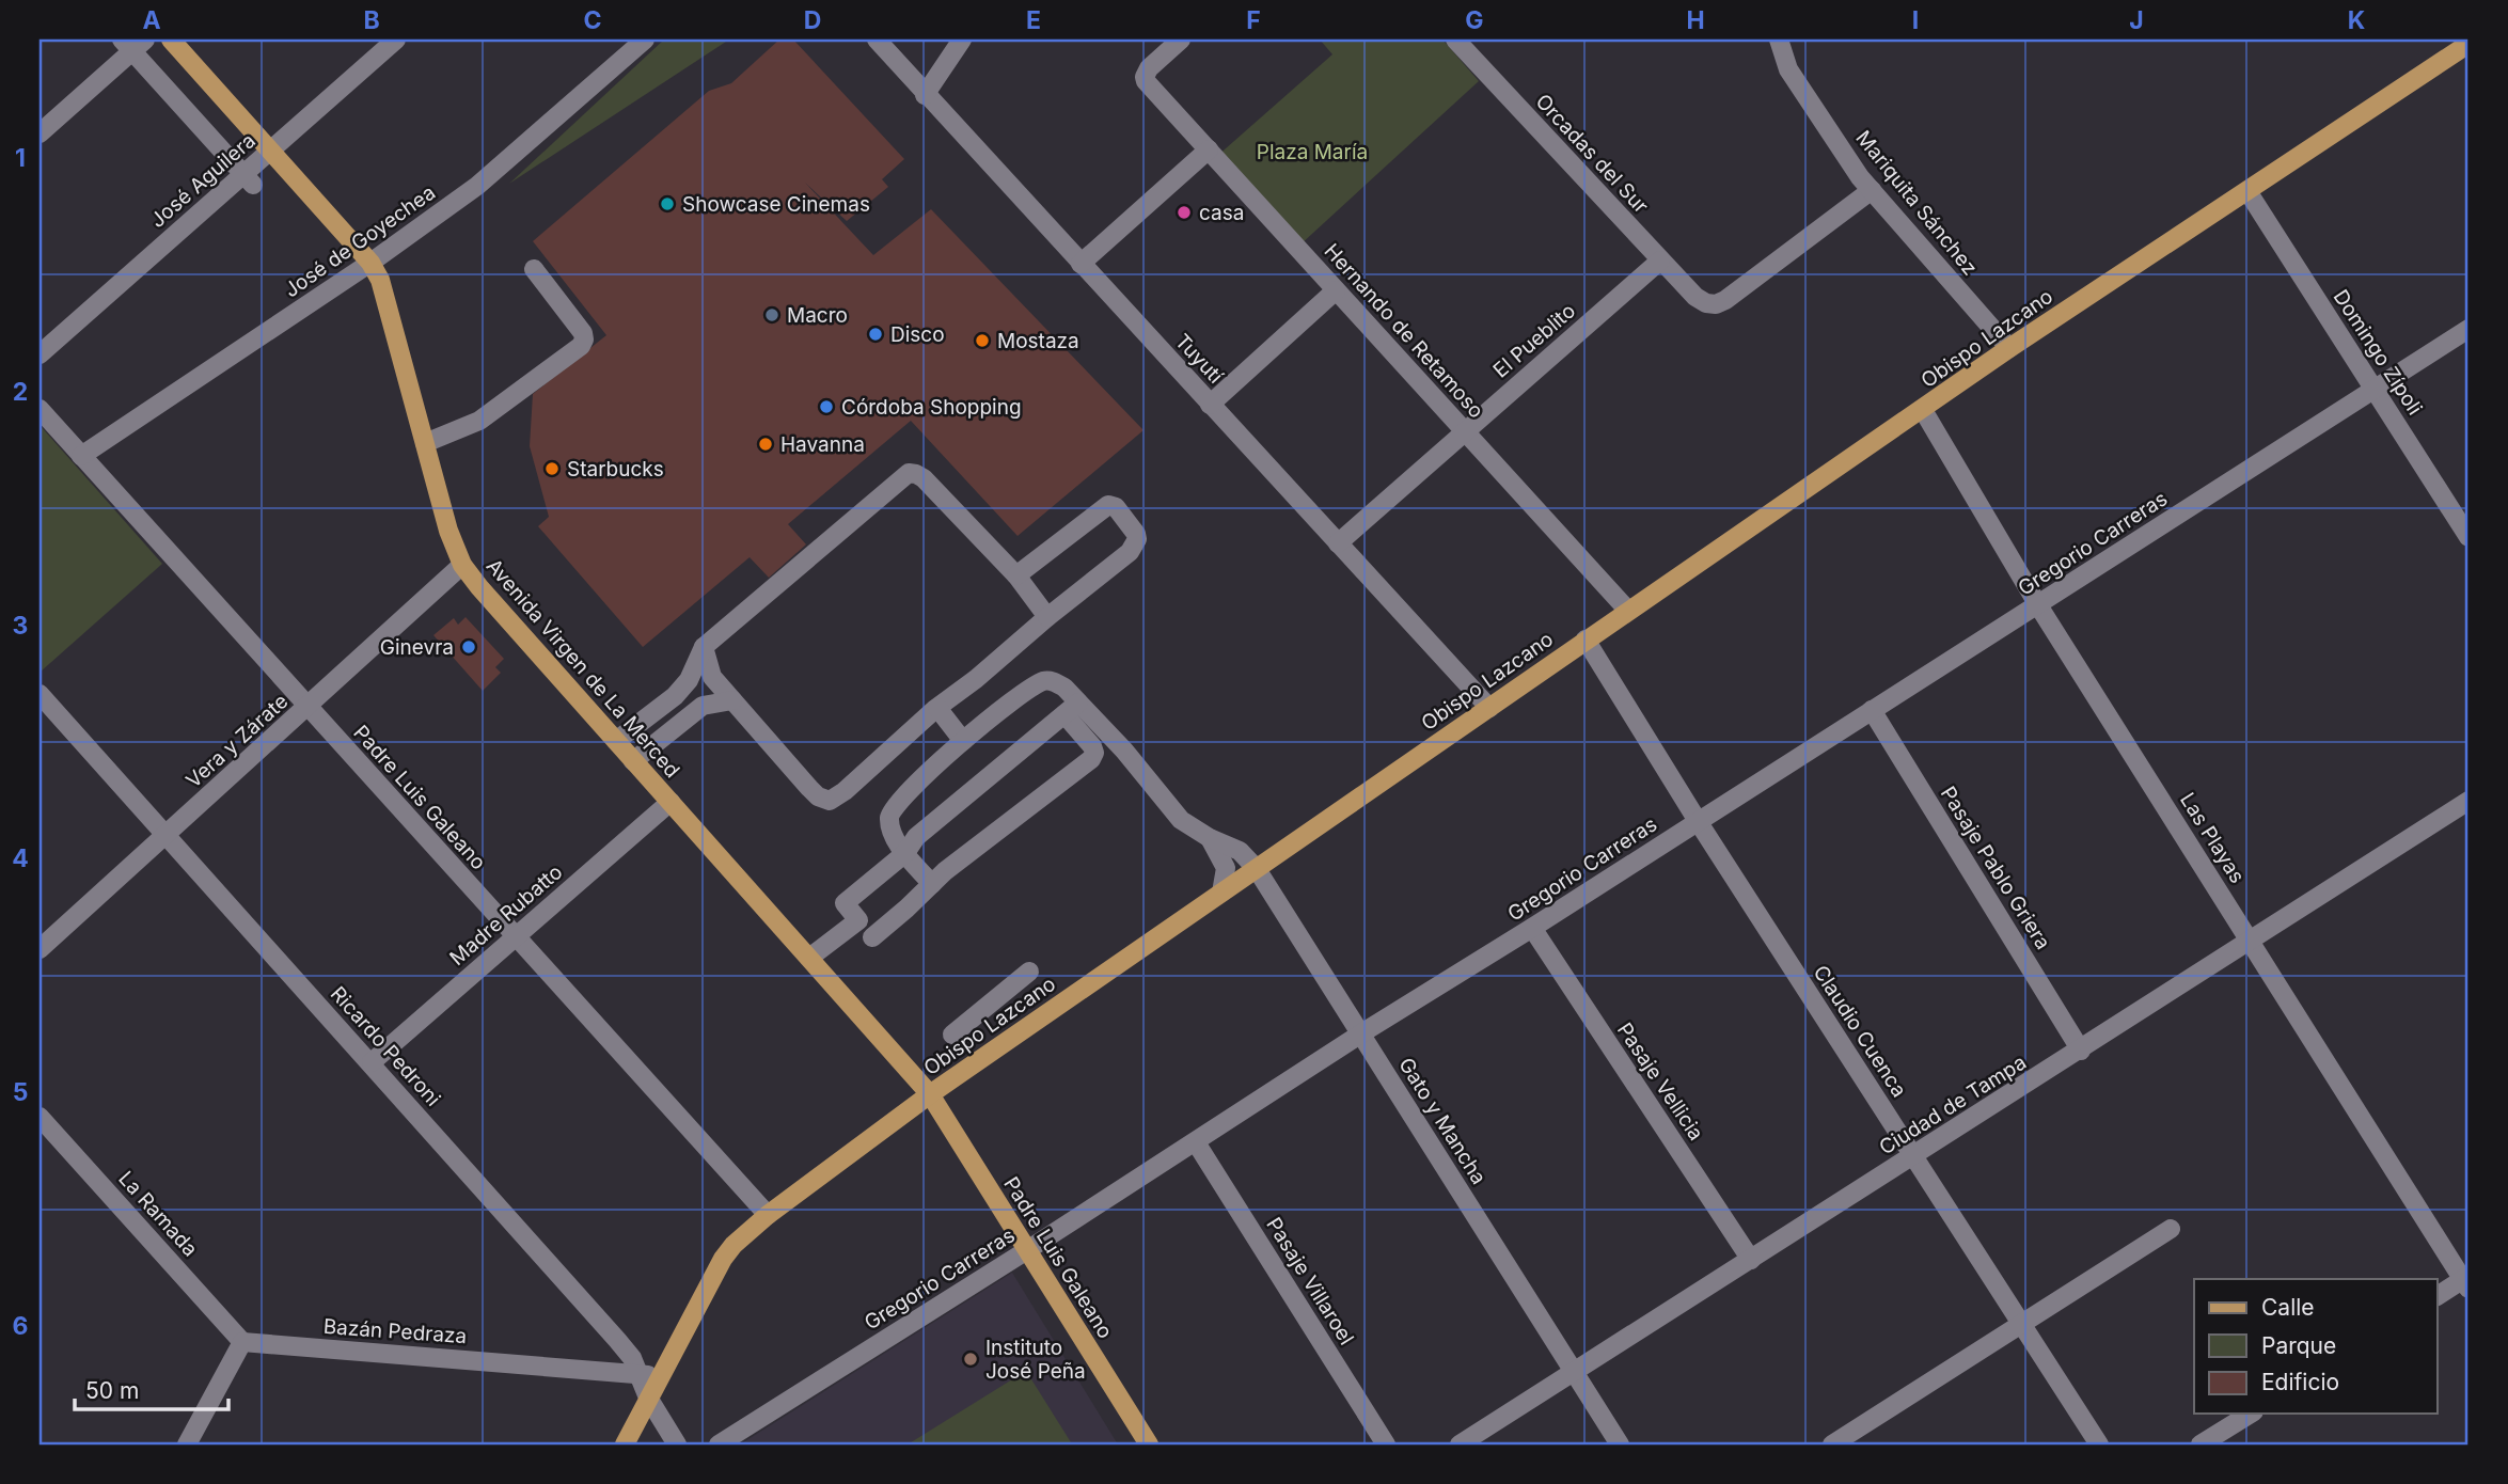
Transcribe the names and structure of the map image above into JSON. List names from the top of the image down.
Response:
{
  "streets": {
    "main road": ["Obispo Lazcano", "Avenida Virgen de La Merced", "Padre Luis Galeano"],
    "street": [
      "Orcadas del Sur",
      "José Aguilera",
      "Mariquita Sánchez",
      "José de Goyechea",
      "Hernando de Retamoso",
      "El Pueblito",
      "Domingo Zípoli",
      "Tuyutí",
      "Gregorio Carreras",
      "Vera y Zárate",
      "Las Playas",
      "Pasaje Pablo Griera",
      "Madre Rubatto",
      "Claudio Cuenca",
      "Ricardo Pedroni",
      "Pasaje Vellicia",
      "Ciudad de Tampa",
      "Gato y Mancha",
      "La Ramada",
      "Pasaje Villaroel",
      "Bazán Pedraza"
    ]
  },
  "crossings": [
    ["Orcadas del Sur", "Mariquita Sánchez"],
    ["Orcadas del Sur", "El Pueblito"],
    ["José Aguilera", "Avenida Virgen de La Merced"],
    ["Mariquita Sánchez", "Obispo Lazcano"],
    ["José de Goyechea", "Avenida Virgen de La Merced"],
    ["José de Goyechea", "Padre Luis Galeano"],
    ["Hernando de Retamoso", "Obispo Lazcano"],
    ["Hernando de Retamoso", "El Pueblito"],
    ["Obispo Lazcano", "Domingo Zípoli"],
    ["Obispo Lazcano", "Tuyutí"],
    ["Obispo Lazcano", "Avenida Virgen de La Merced"],
    ["Obispo Lazcano", "Padre Luis Galeano"],
    ["Obispo Lazcano", "Las Playas"],
    ["Obispo Lazcano", "Claudio Cuenca"],
    ["Obispo Lazcano", "Ricardo Pedroni"],
    ["Obispo Lazcano", "Gato y Mancha"],
    ["Obispo Lazcano", "Bazán Pedraza"],
    ["El Pueblito", "Tuyutí"],
    ["Domingo Zípoli", "Gregorio Carreras"],
    ["Gregorio Carreras", "Padre Luis Galeano"],
    ["Gregorio Carreras", "Las Playas"],
    ["Gregorio Carreras", "Pasaje Pablo Griera"],
    ["Gregorio Carreras", "Claudio Cuenca"],
    ["Gregorio Carreras", "Pasaje Vellicia"],
    ["Gregorio Carreras", "Gato y Mancha"],
    ["Gregorio Carreras", "Pasaje Villaroel"],
    ["Avenida Virgen de La Merced", "Vera y Zárate"],
    ["Avenida Virgen de La Merced", "Padre Luis Galeano"],
    ["Avenida Virgen de La Merced", "Madre Rubatto"],
    ["Vera y Zárate", "Padre Luis Galeano"],
    ["Vera y Zárate", "Ricardo Pedroni"],
    ["Padre Luis Galeano", "Madre Rubatto"],
    ["Las Playas", "Ciudad de Tampa"],
    ["Pasaje Pablo Griera", "Ciudad de Tampa"],
    ["Madre Rubatto", "Ricardo Pedroni"],
    ["Claudio Cuenca", "Ciudad de Tampa"],
    ["Ricardo Pedroni", "Bazán Pedraza"],
    ["Pasaje Vellicia", "Ciudad de Tampa"],
    ["Ciudad de Tampa", "Gato y Mancha"],
    ["La Ramada", "Bazán Pedraza"]
  ],
  "parks": ["Plaza María"],
  "places": [
    "Showcase Cinemas",
    "casa",
    "Macro",
    "Disco",
    "Mostaza",
    "Córdoba Shopping",
    "Havanna",
    "Starbucks",
    "Ginevra",
    "Instituto José Peña"
  ],
  "legend": ["Calle", "Parque", "Edificio"],
  "scale_bar": "50 m",
  "grid": {
    "columns": [
      "A",
      "B",
      "C",
      "D",
      "E",
      "F",
      "G",
      "H",
      "I",
      "J",
      "K"
    ],
    "rows": [
      "1",
      "2",
      "3",
      "4",
      "5",
      "6"
    ]
  }
}
